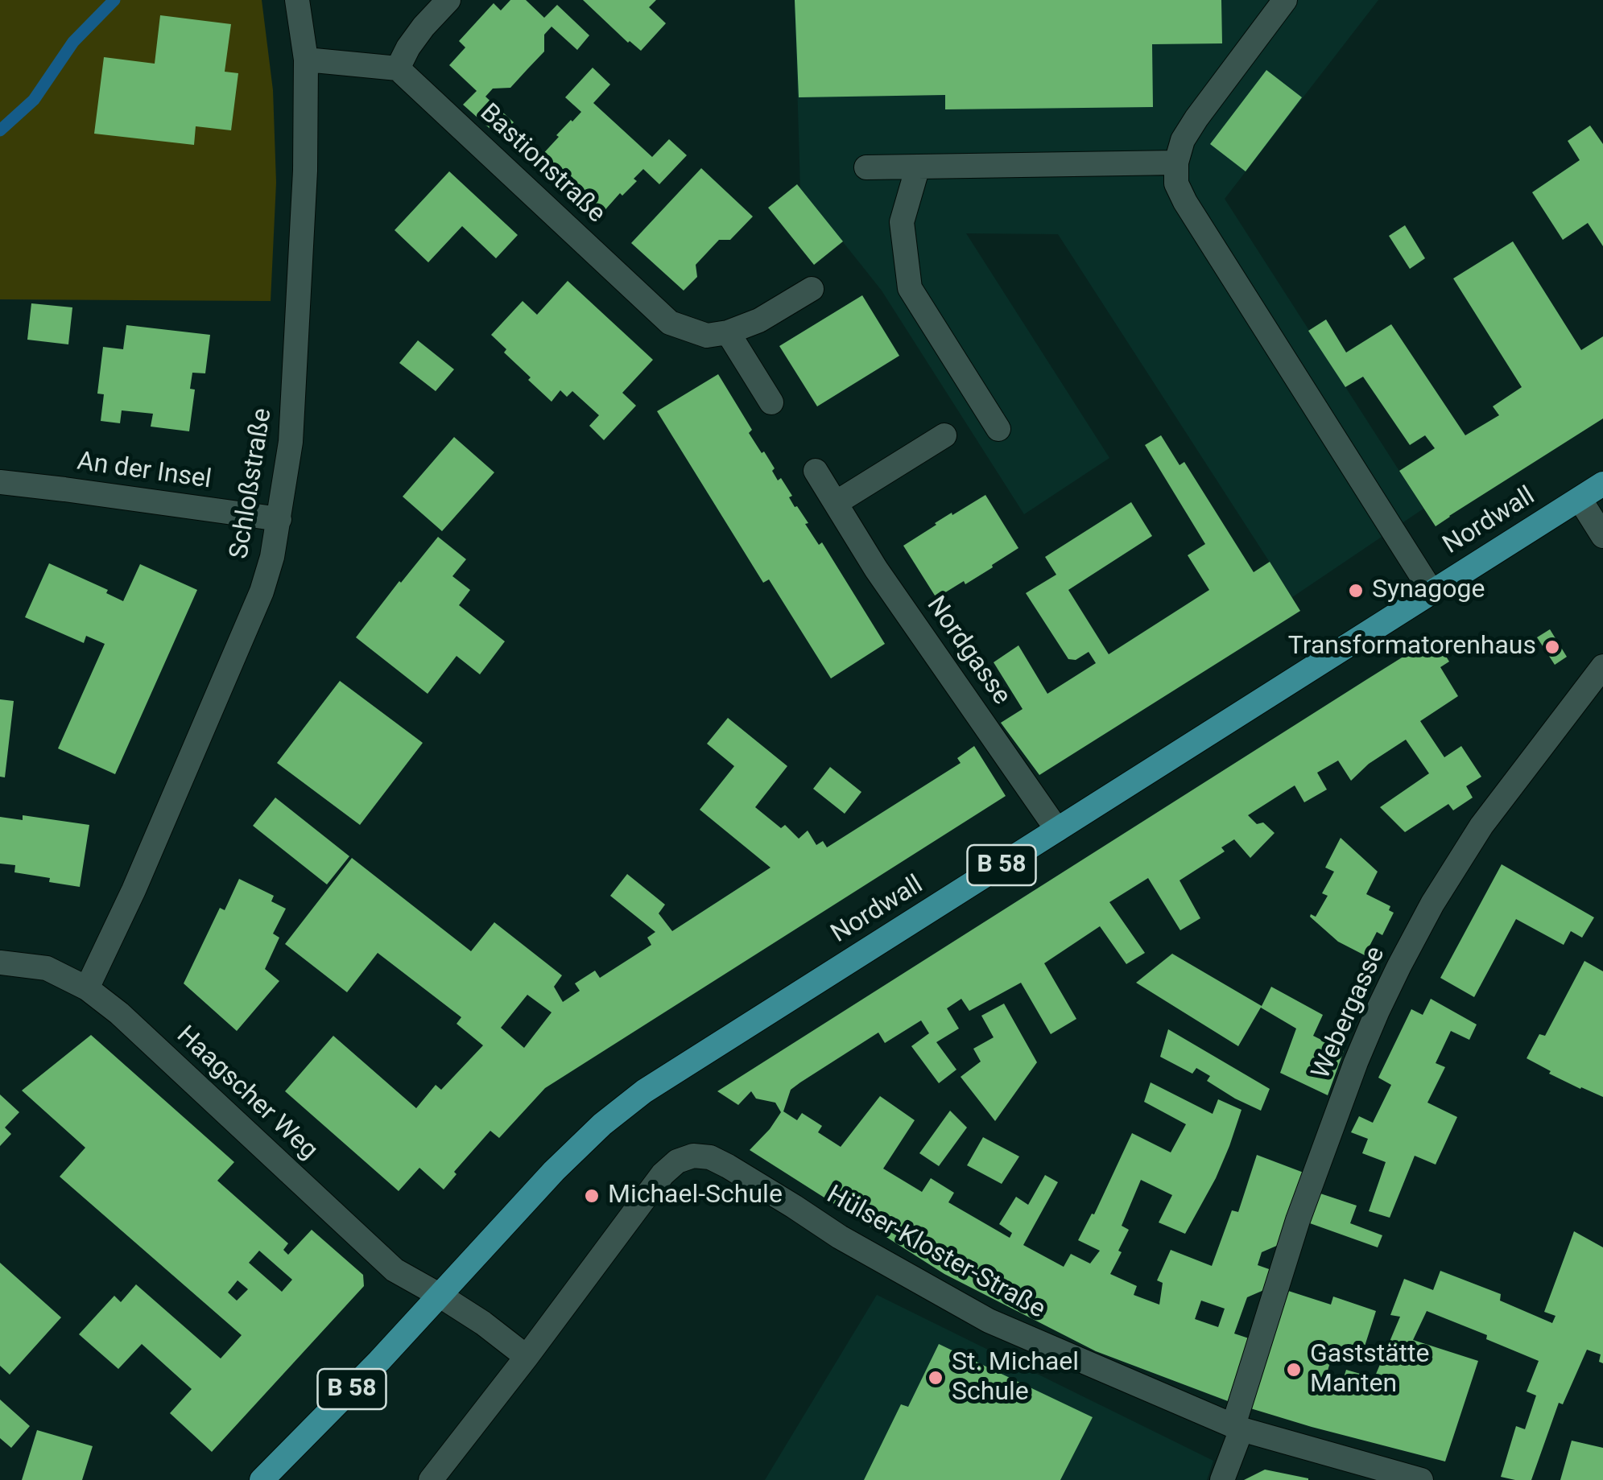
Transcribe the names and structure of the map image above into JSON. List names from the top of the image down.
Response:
{
  "streets": {
    "main road": ["Nordwall", "B 58"],
    "street": [
      "Bastionstraße",
      "An der Insel",
      "Schloßstraße",
      "Nordgasse",
      "Webergasse",
      "Haagscher Weg",
      "Hülser-Kloster-Straße"
    ]
  },
  "crossings": [
    ["An der Insel", "Schloßstraße"],
    ["Schloßstraße", "Haagscher Weg"],
    ["Nordwall", "Nordgasse"],
    ["Nordwall", "Haagscher Weg"],
    ["Webergasse", "Hülser-Kloster-Straße"]
  ],
  "places": [
    "Synagoge",
    "Transformatorenhaus",
    "Michael-Schule",
    "Gaststätte Manten",
    "St. Michael Schule"
  ]
}
